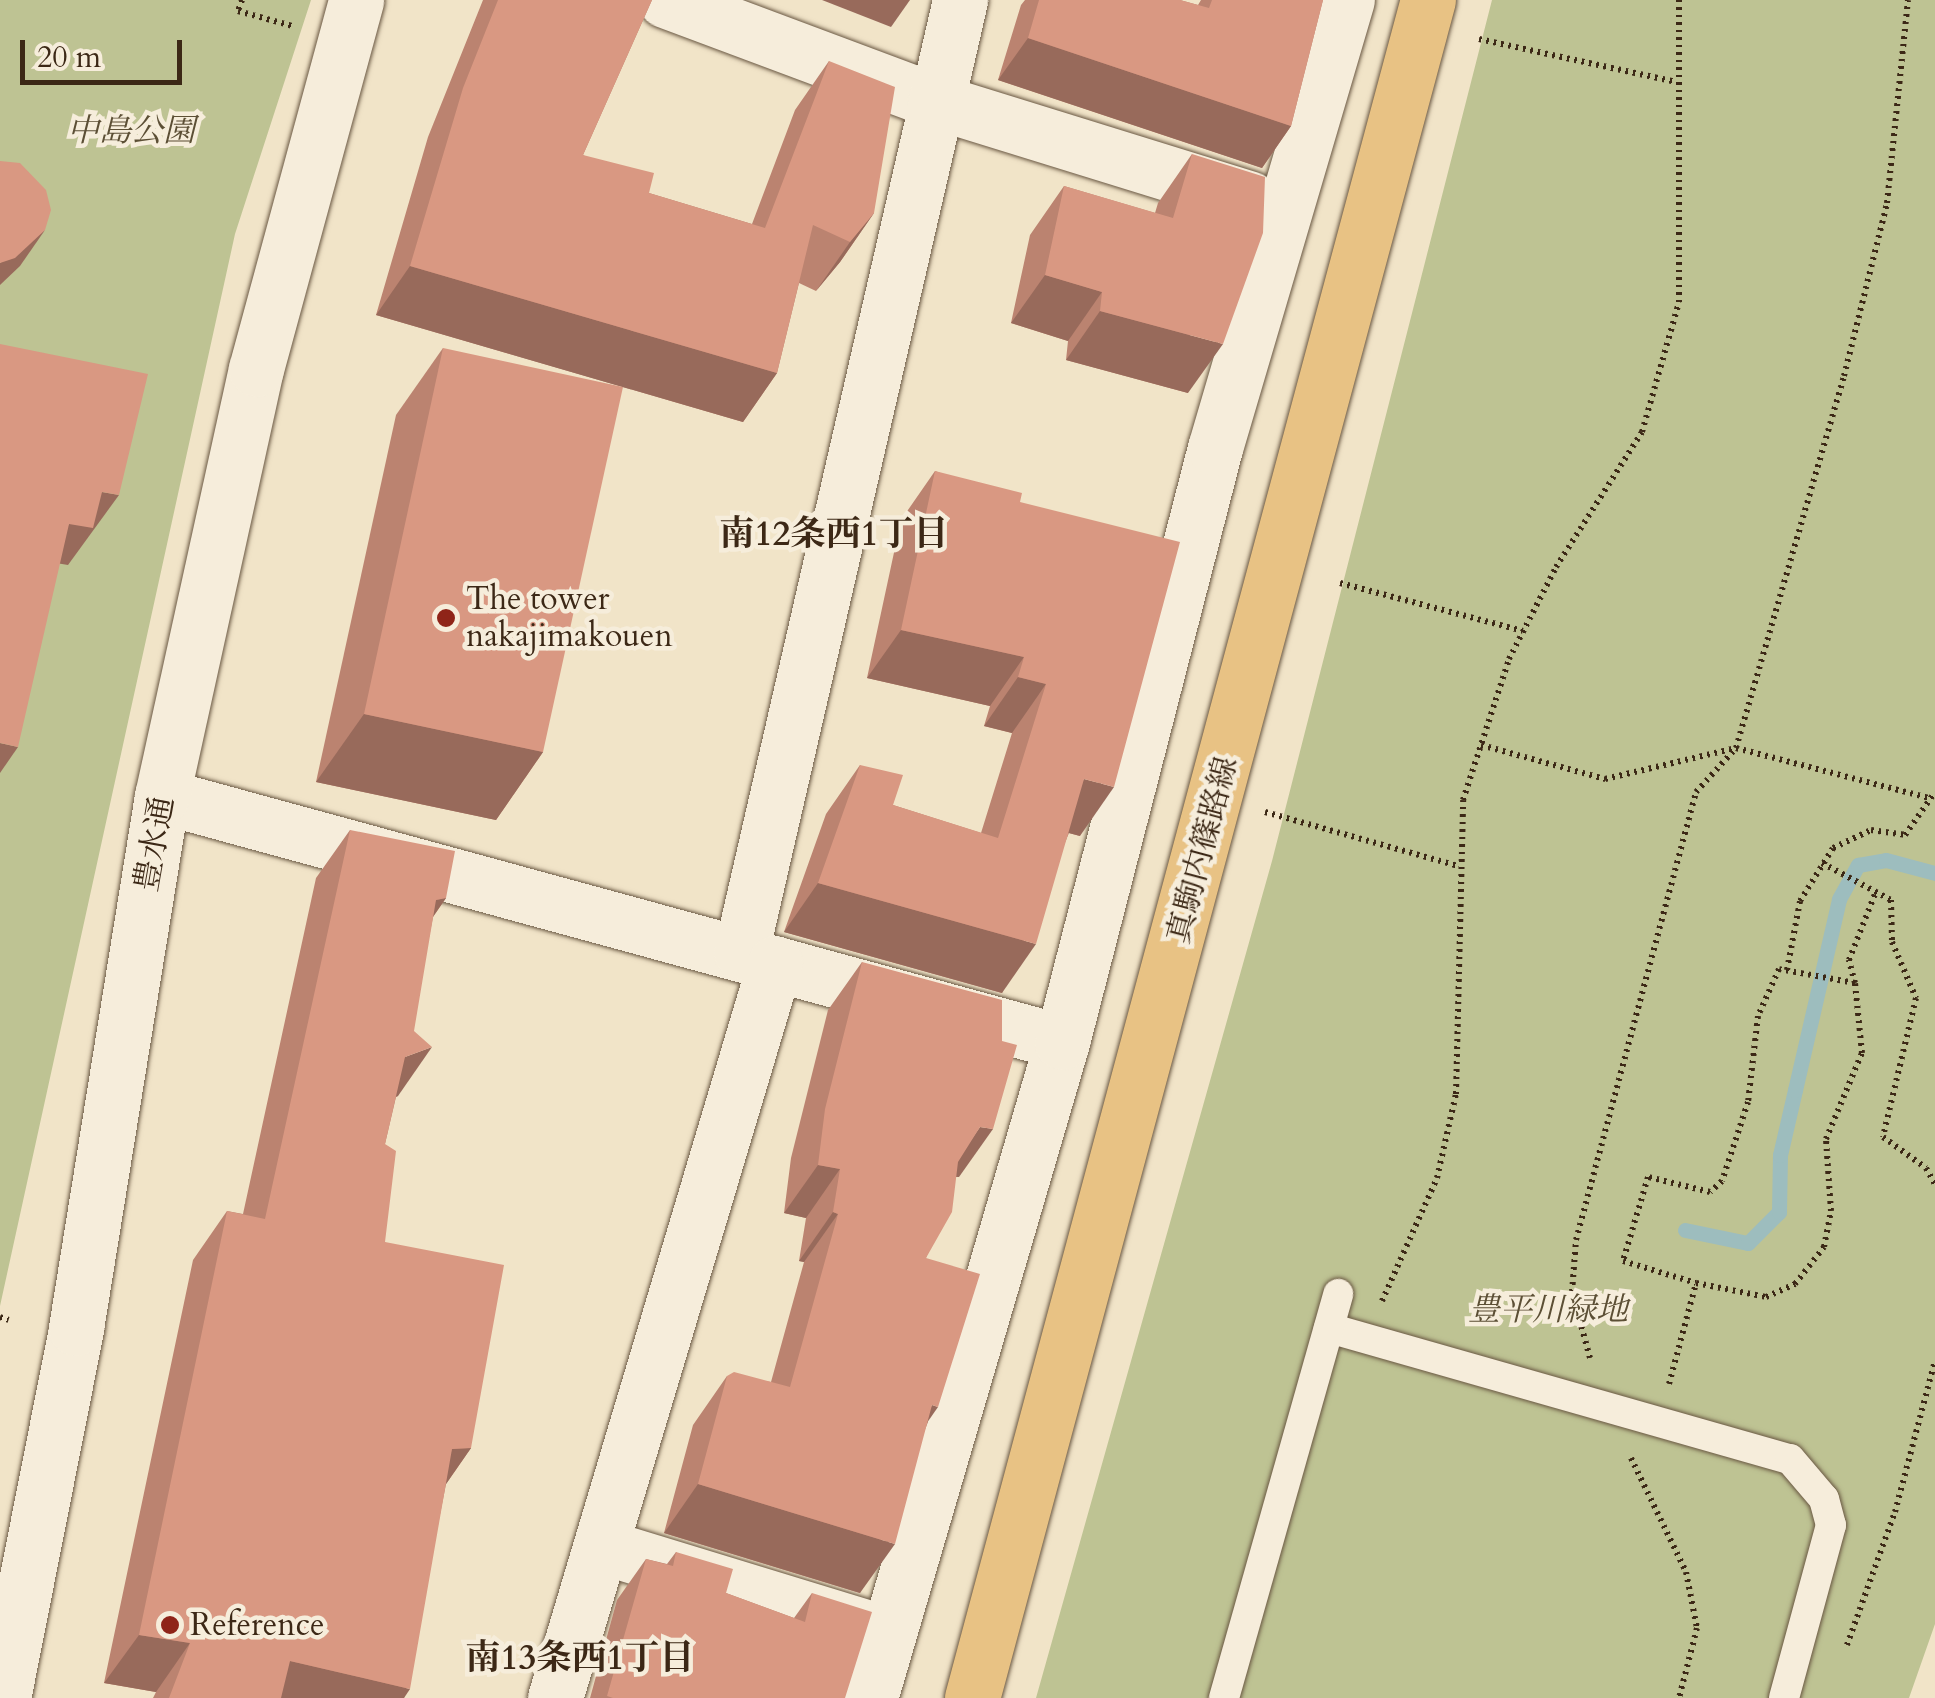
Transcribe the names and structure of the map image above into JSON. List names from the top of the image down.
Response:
{
  "streets": {
    "main road": ["真駒内篠路線"],
    "street": ["豊水通"]
  },
  "districts": ["南12条西1丁目", "南13条西1丁目"],
  "parks": ["中島公園", "豊平川緑地"],
  "places": ["The tower nakajimakouen", "Reference"],
  "scale_bar": "20 m"
}
